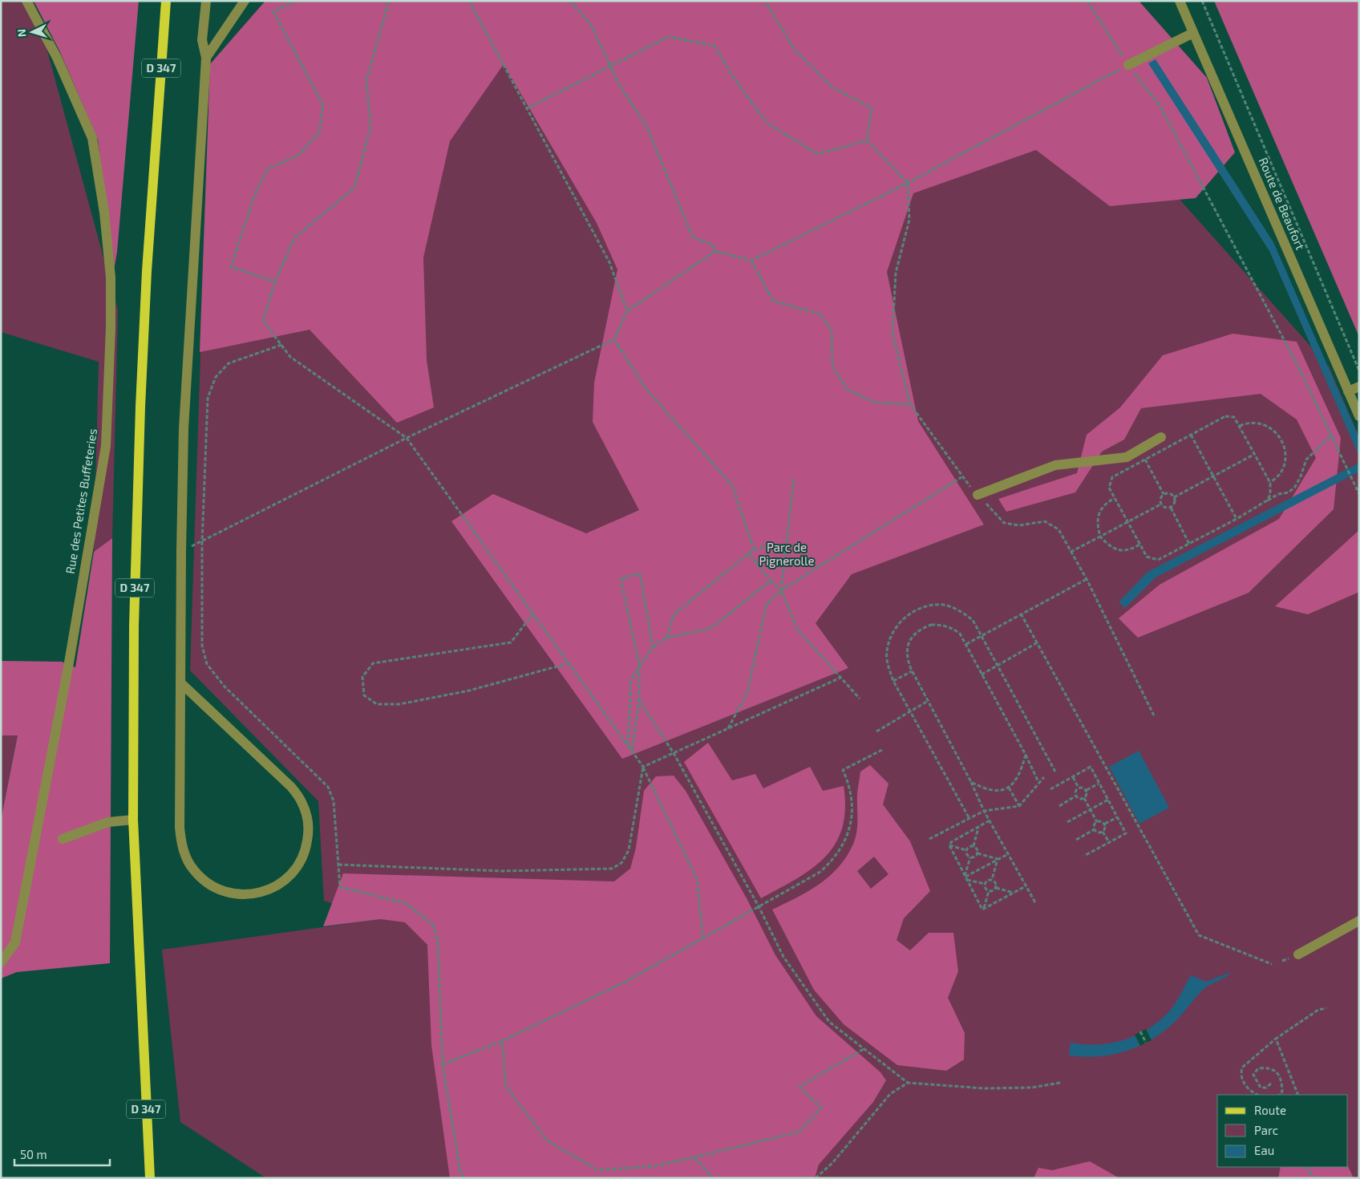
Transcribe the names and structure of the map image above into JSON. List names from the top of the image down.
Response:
{
  "streets": {
    "main road": ["D 347"],
    "street": ["Route de Beaufort", "Rue des Petites Buffeteries"]
  },
  "parks": ["Parc de Pignerolle"],
  "legend": ["Route", "Parc", "Eau"],
  "scale_bar": "50 m",
  "north": "left"
}
